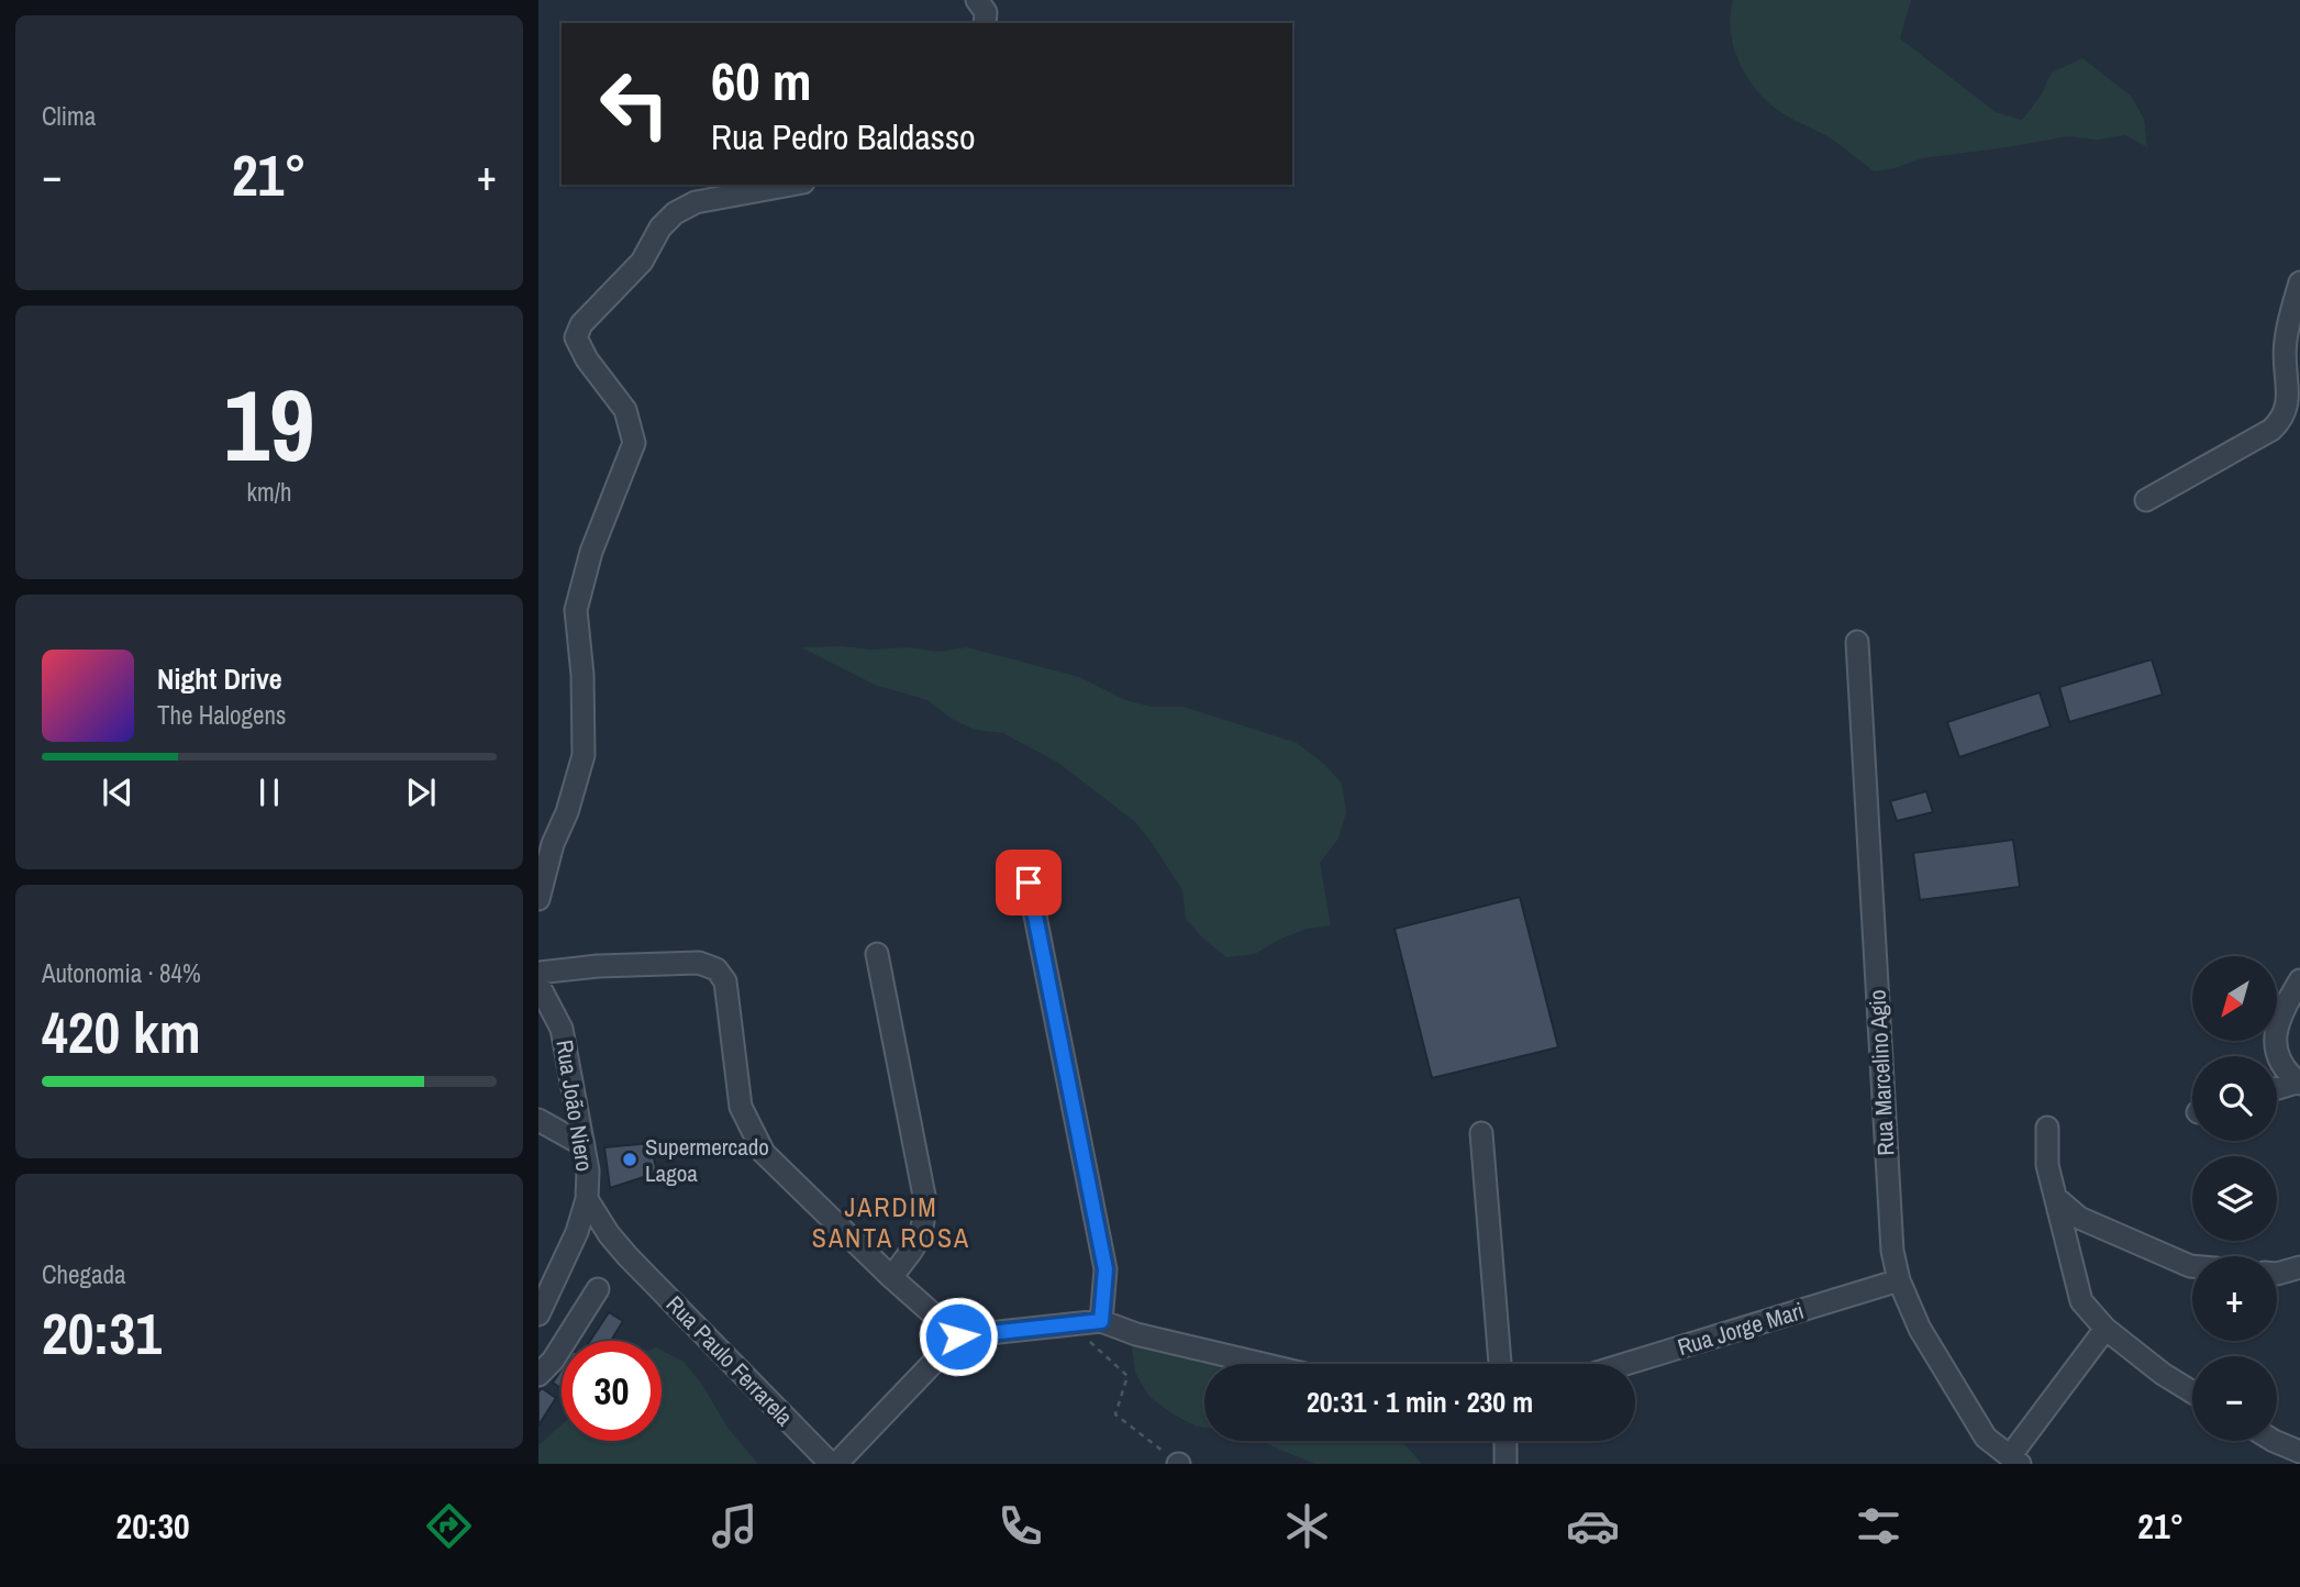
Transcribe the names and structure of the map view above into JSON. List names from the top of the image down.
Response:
{
  "streets": {
    "street": [
      "Rua Marcelino Agio",
      "Rua João Niero",
      "Rua Jorge Mari",
      "Rua Paulo Ferrarela"
    ]
  },
  "crossings": [
    ["Rua Marcelino Agio", "Rua Jorge Mari"],
    ["Rua João Niero", "Rua Paulo Ferrarela"]
  ],
  "districts": ["JARDIM SANTA ROSA"],
  "places": ["Supermercado Lagoa"],
  "north": "bottom left",
  "page": {
    "tile": [
      "Clima",
      ["19", "km/h"],
      ["Autonomia · 84%", "420 km"],
      ["Chegada", "20:31"]
    ],
    "turn": ["60 m", "Rua Pedro Baldasso"],
    "heat": ["−", "21°", "+"],
    "song": ["Night Drive", "The Halogens"],
    "map_buttons": ["+", "−"],
    "limit": "30",
    "trip": "20:31 · 1 min · 230 m",
    "tabs": ["20:30", "21°"]
  }
}
